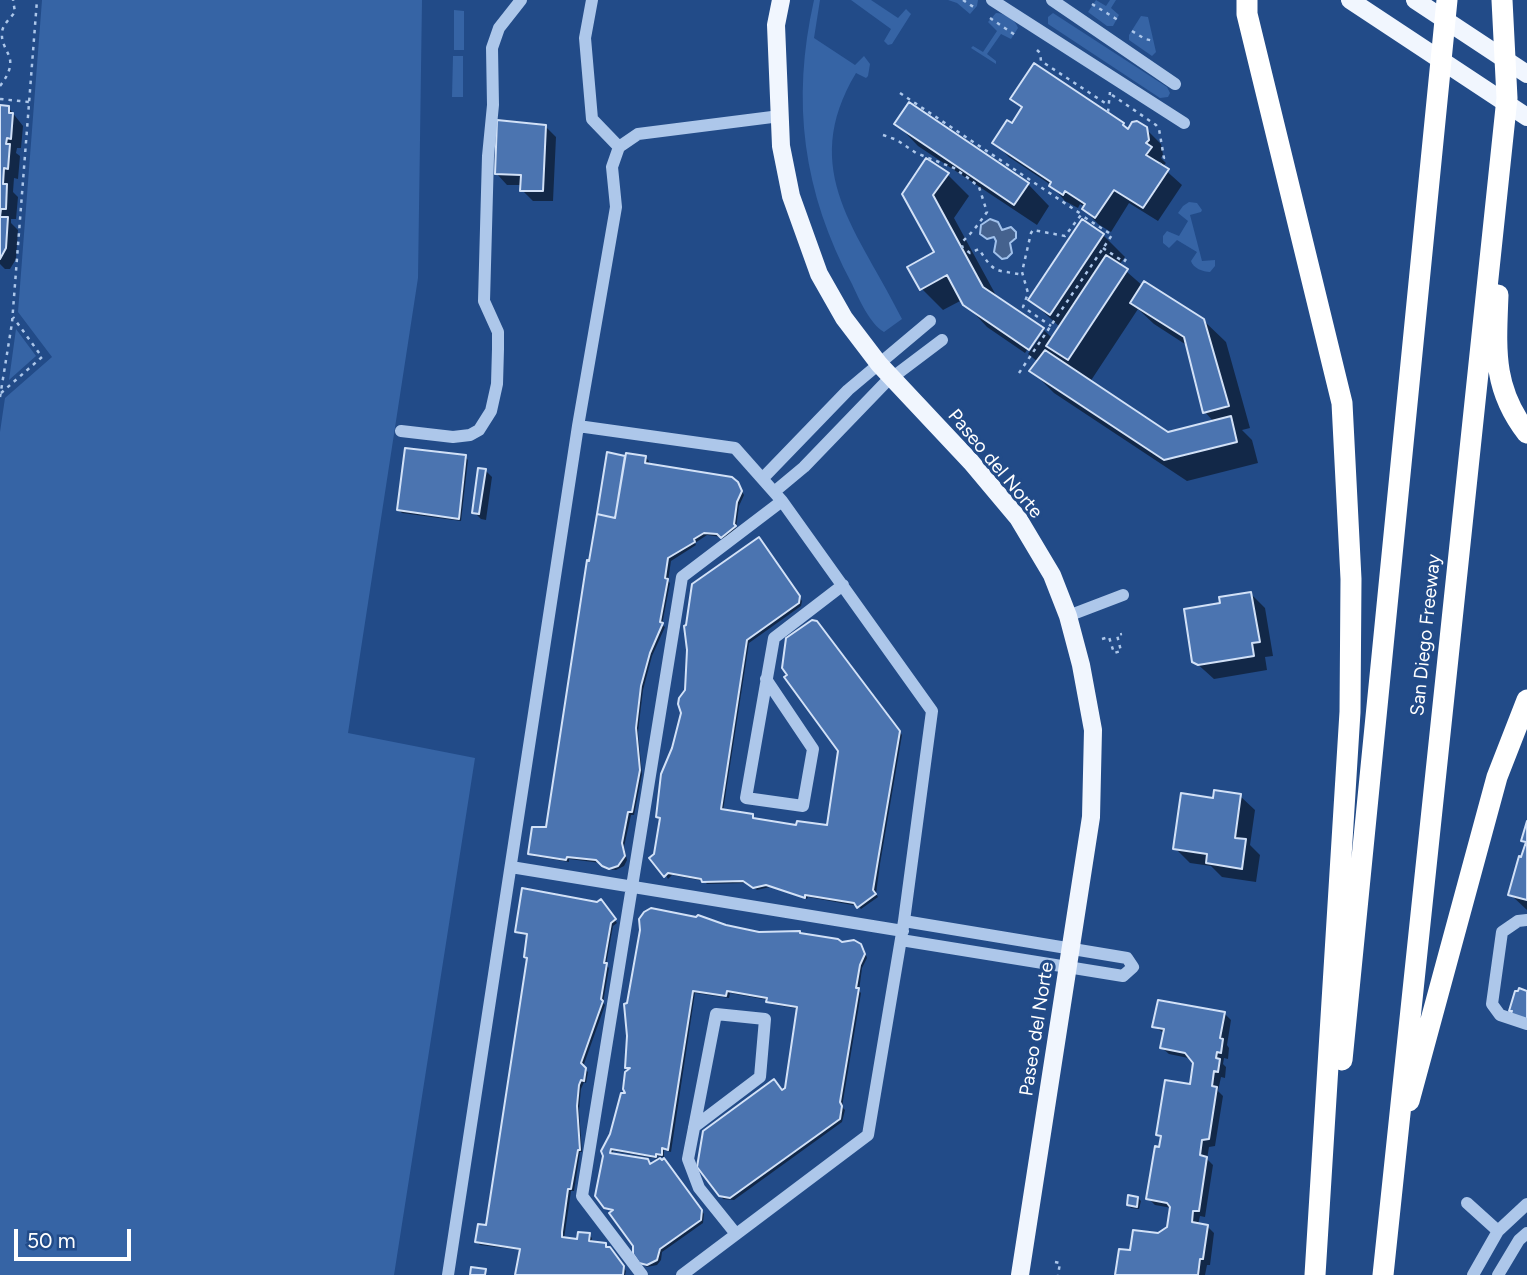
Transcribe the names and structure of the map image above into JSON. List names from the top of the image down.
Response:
{
  "streets": {
    "highway": ["San Diego Freeway"],
    "main road": ["Paseo del Norte"]
  },
  "scale_bar": "50 m"
}
